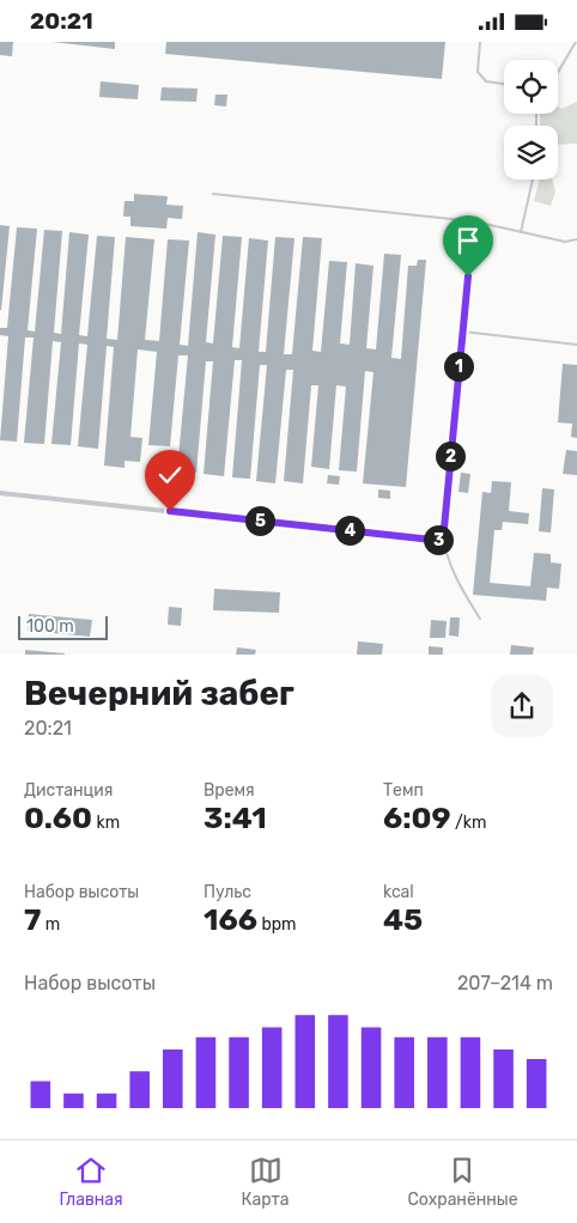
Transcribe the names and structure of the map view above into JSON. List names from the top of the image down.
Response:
{
  "scale_bar": "100 m",
  "page": {
    "status": "20:21",
    "pins": [
      "1",
      "2",
      "5",
      "4",
      "3"
    ],
    "scale": "100 m",
    "heading": ["Вечерний забег", "20:21"],
    "stats": [
      ["Дистанция", "0.60 km"],
      ["Время", "3:41"],
      ["Темп", "6:09 /km"],
      ["Набор высоты", "7 m"],
      ["Пульс", "166 bpm"],
      ["kcal", "45"]
    ],
    "chart": ["Набор высоты", "207–214 m"],
    "tabs": ["Главная", "Карта", "Сохранённые"]
  }
}
